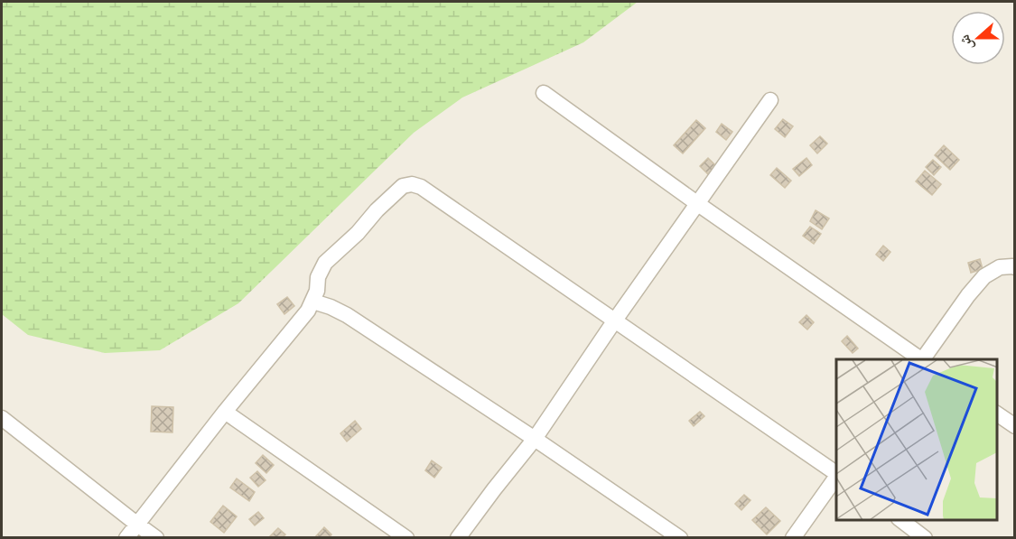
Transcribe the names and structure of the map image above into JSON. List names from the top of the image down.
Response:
{
  "north": "left"
}
